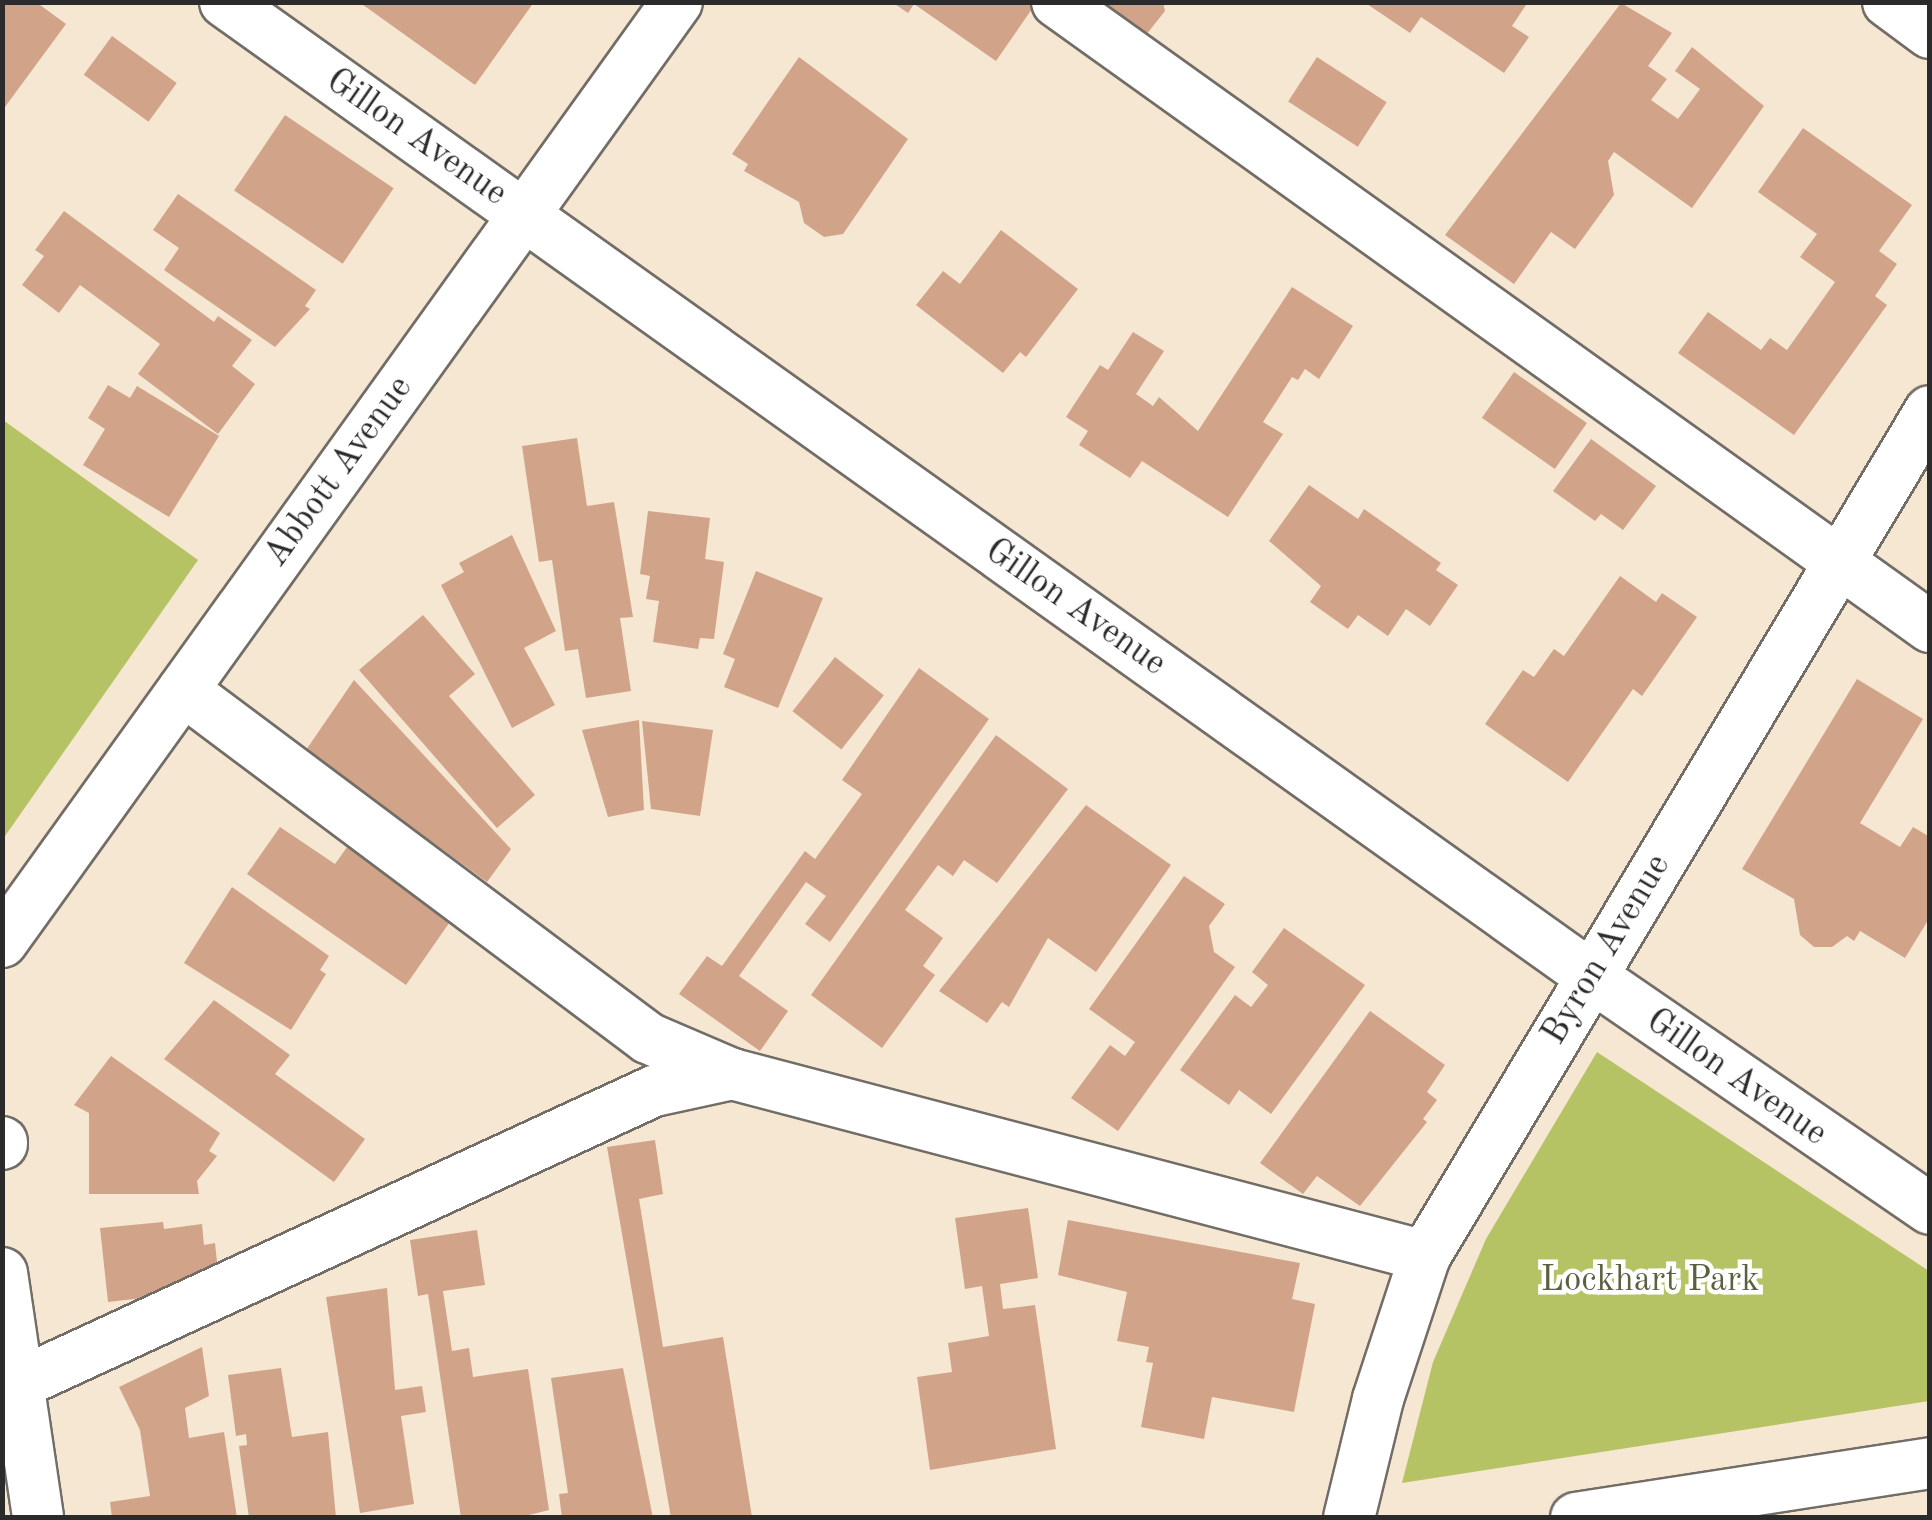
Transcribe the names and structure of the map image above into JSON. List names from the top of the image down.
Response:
{
  "streets": {
    "street": ["Gillon Avenue", "Abbott Avenue", "Byron Avenue"]
  },
  "crossings": [
    ["Gillon Avenue", "Abbott Avenue"],
    ["Gillon Avenue", "Byron Avenue"]
  ],
  "parks": ["Lockhart Park"]
}
